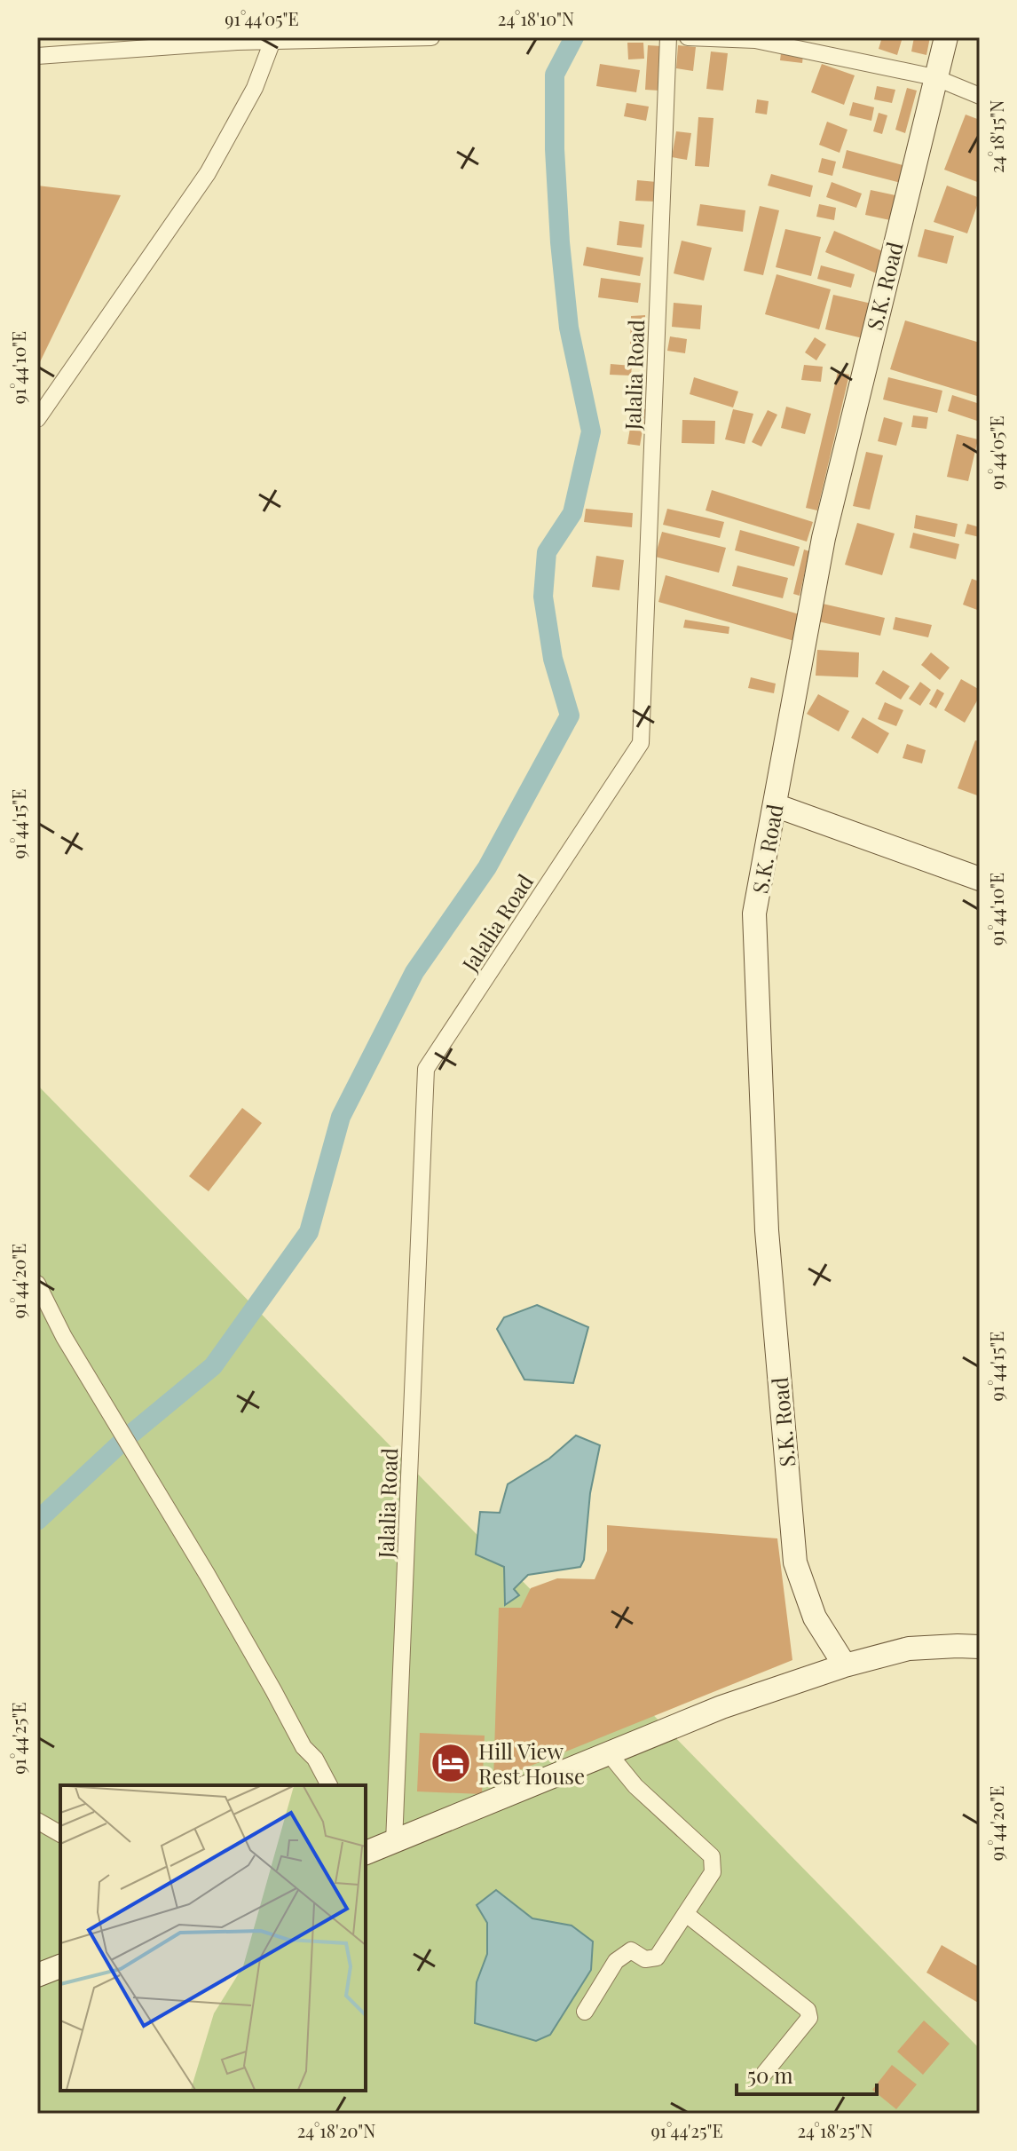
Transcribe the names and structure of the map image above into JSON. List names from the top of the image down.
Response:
{
  "streets": {
    "main road": ["S.K. Road"],
    "street": ["Jalalia Road"]
  },
  "places": {
    "hotel": ["Hill View Rest House"]
  },
  "scale_bar": "50 m",
  "coordinates": [
    "91°44'05\"E",
    "24°18'10\"N",
    "24°18'15\"N",
    "91°44'10\"E",
    "91°44'15\"E",
    "91°44'20\"E",
    "91°44'25\"E",
    "24°18'20\"N",
    "24°18'25\"N"
  ]
}
